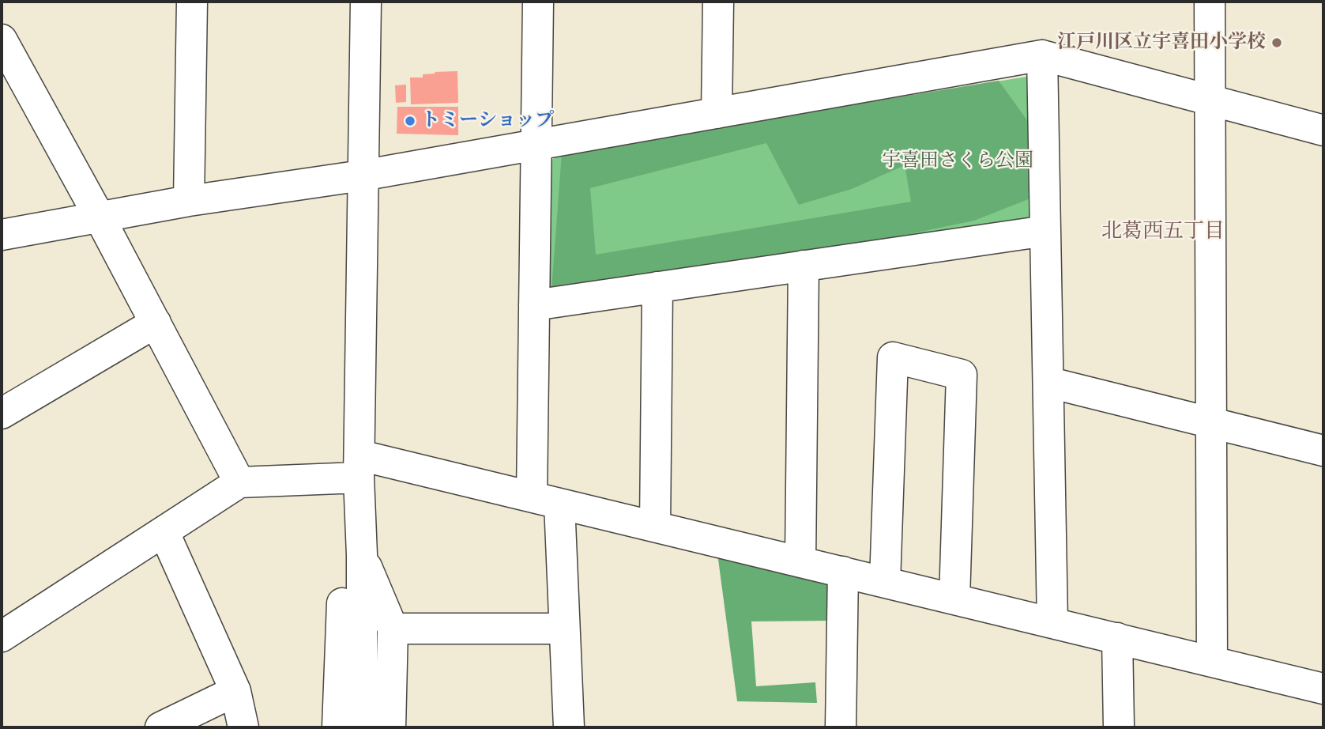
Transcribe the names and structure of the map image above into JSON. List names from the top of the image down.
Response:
{
  "districts": ["北葛西五丁目"],
  "parks": ["宇喜田さくら公園"],
  "places": ["江戸川区立宇喜田小学校", "トミーショップ"]
}
